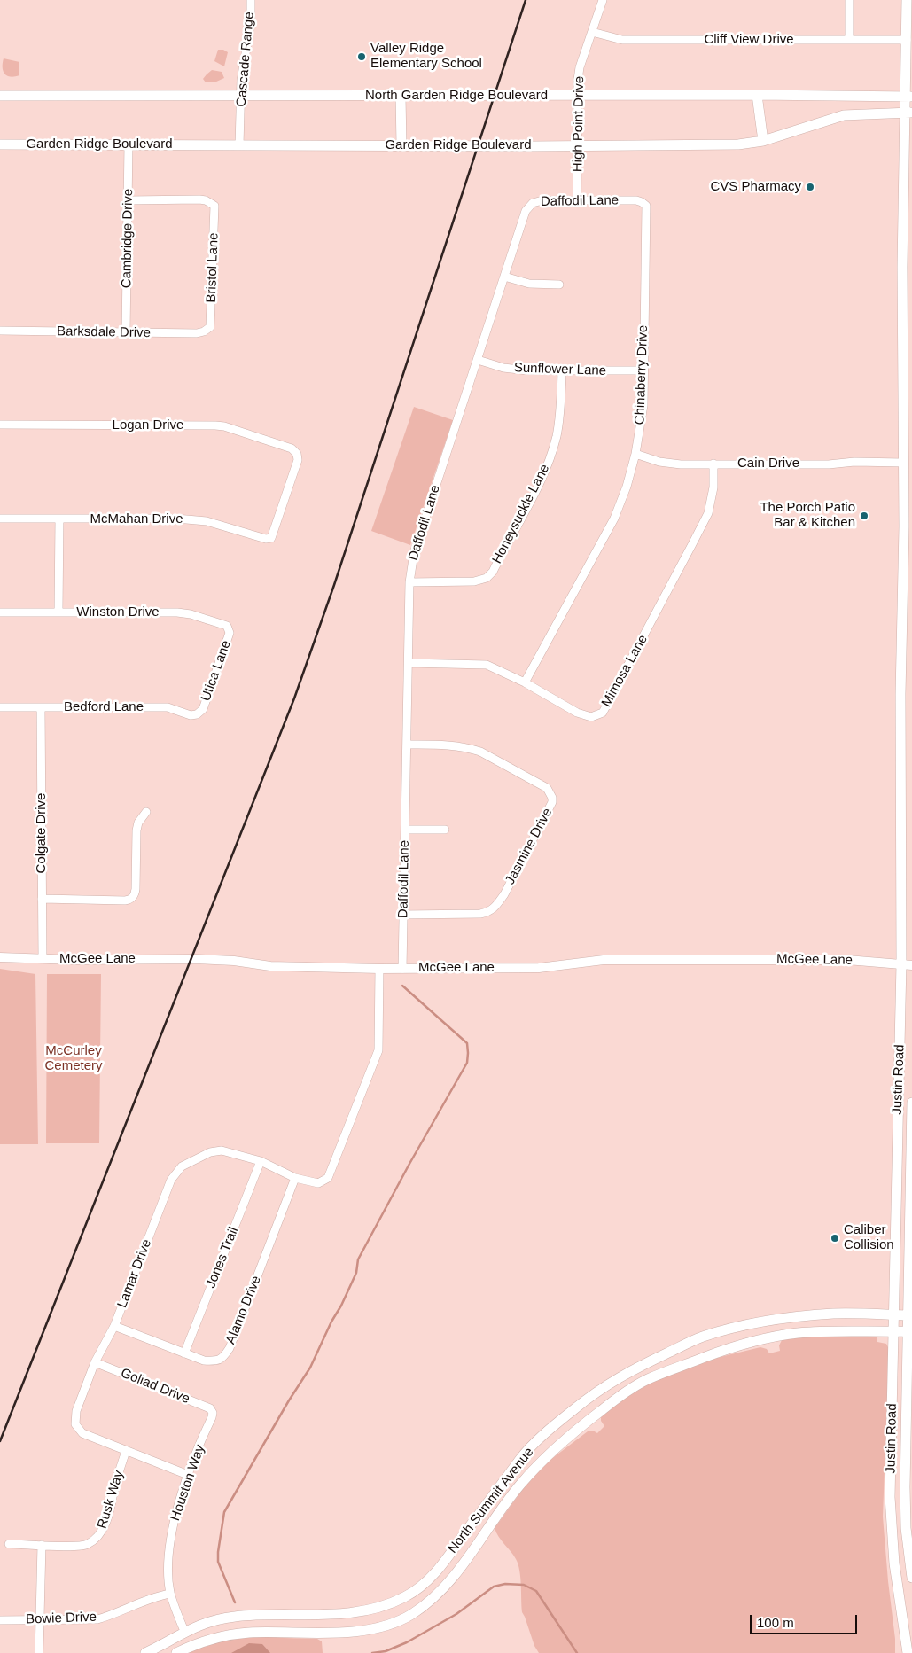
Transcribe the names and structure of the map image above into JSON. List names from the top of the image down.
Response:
{
  "streets": {
    "main road": [
      "North Garden Ridge Boulevard",
      "Garden Ridge Boulevard",
      "Justin Road",
      "North Summit Avenue"
    ],
    "street": [
      "Cliff View Drive",
      "Cascade Range",
      "High Point Drive",
      "Daffodil Lane",
      "Cambridge Drive",
      "Bristol Lane",
      "Barksdale Drive",
      "Sunflower Lane",
      "Chinaberry Drive",
      "Logan Drive",
      "Cain Drive",
      "Honeysuckle Lane",
      "McMahan Drive",
      "Winston Drive",
      "Utica Lane",
      "Mimosa Lane",
      "Bedford Lane",
      "Colgate Drive",
      "Jasmine Drive",
      "McGee Lane",
      "Jones Trail",
      "Lamar Drive",
      "Alamo Drive",
      "Goliad Drive",
      "Houston Way",
      "Rusk Way",
      "Bowie Drive"
    ]
  },
  "crossings": [
    ["Cliff View Drive", "High Point Drive"],
    ["Cliff View Drive", "Justin Road"],
    ["Cascade Range", "North Garden Ridge Boulevard"],
    ["Cascade Range", "Garden Ridge Boulevard"],
    ["North Garden Ridge Boulevard", "High Point Drive"],
    ["North Garden Ridge Boulevard", "Justin Road"],
    ["High Point Drive", "Garden Ridge Boulevard"],
    ["High Point Drive", "Daffodil Lane"],
    ["Garden Ridge Boulevard", "Cambridge Drive"],
    ["Garden Ridge Boulevard", "Justin Road"],
    ["Daffodil Lane", "Sunflower Lane"],
    ["Daffodil Lane", "Chinaberry Drive"],
    ["Daffodil Lane", "Honeysuckle Lane"],
    ["Daffodil Lane", "Mimosa Lane"],
    ["Daffodil Lane", "Jasmine Drive"],
    ["Daffodil Lane", "McGee Lane"],
    ["Cambridge Drive", "Bristol Lane"],
    ["Cambridge Drive", "Barksdale Drive"],
    ["Bristol Lane", "Barksdale Drive"],
    ["Sunflower Lane", "Chinaberry Drive"],
    ["Sunflower Lane", "Honeysuckle Lane"],
    ["Chinaberry Drive", "Cain Drive"],
    ["Chinaberry Drive", "Mimosa Lane"],
    ["Logan Drive", "McMahan Drive"],
    ["Cain Drive", "Mimosa Lane"],
    ["Cain Drive", "Justin Road"],
    ["Winston Drive", "Utica Lane"],
    ["Utica Lane", "Bedford Lane"],
    ["Bedford Lane", "Colgate Drive"],
    ["Colgate Drive", "McGee Lane"],
    ["McGee Lane", "Justin Road"],
    ["McGee Lane", "Lamar Drive"],
    ["Justin Road", "North Summit Avenue"],
    ["Jones Trail", "Lamar Drive"],
    ["Jones Trail", "Alamo Drive"],
    ["Lamar Drive", "Alamo Drive"],
    ["Lamar Drive", "Goliad Drive"],
    ["Lamar Drive", "Houston Way"],
    ["Lamar Drive", "Rusk Way"],
    ["Goliad Drive", "Houston Way"],
    ["Houston Way", "North Summit Avenue"],
    ["Houston Way", "Bowie Drive"]
  ],
  "parks": ["McCurley Cemetery"],
  "places": [
    "Valley Ridge Elementary School",
    "CVS Pharmacy",
    "The Porch Patio Bar & Kitchen",
    "Caliber Collision"
  ],
  "scale_bar": "100 m"
}
